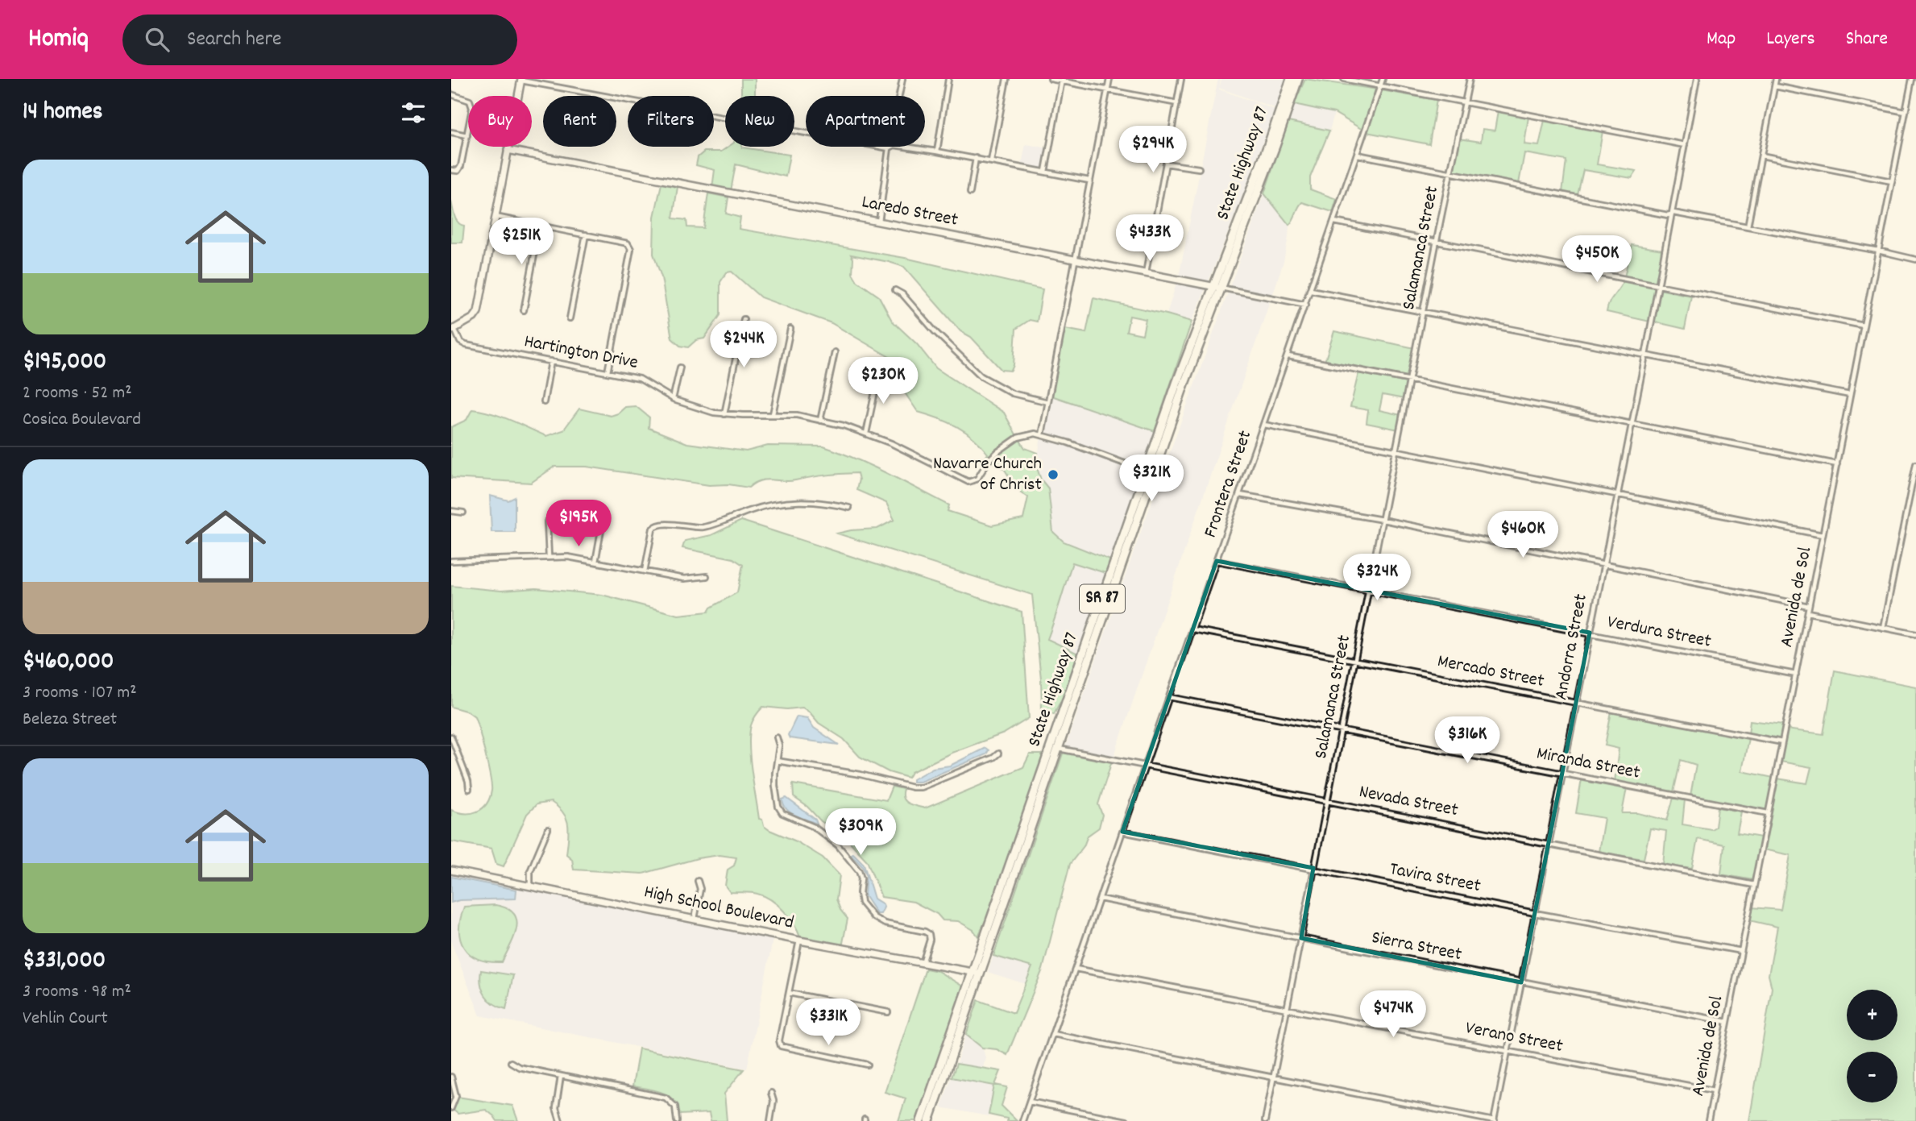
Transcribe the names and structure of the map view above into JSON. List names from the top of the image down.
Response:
{
  "streets": {
    "highway": ["State Highway 87", "SR 87"],
    "street": [
      "Laredo Street",
      "Salamanca Street",
      "Hartington Drive",
      "Frontera Street",
      "Avenida de Sol",
      "Verdura Street",
      "Andorra Street",
      "Mercado Street",
      "Miranda Street",
      "Nevada Street",
      "Tavira Street",
      "High School Boulevard",
      "Sierra Street",
      "Verano Street"
    ]
  },
  "crossings": [
    ["State Highway 87", "Laredo Street"],
    ["State Highway 87", "SR 87"],
    ["State Highway 87", "High School Boulevard"],
    ["Laredo Street", "Frontera Street"],
    ["Laredo Street", "SR 87"],
    ["Salamanca Street", "Verdura Street"],
    ["Salamanca Street", "Mercado Street"],
    ["Salamanca Street", "Miranda Street"],
    ["Salamanca Street", "Nevada Street"],
    ["Salamanca Street", "Tavira Street"],
    ["Salamanca Street", "Sierra Street"],
    ["Salamanca Street", "Verano Street"],
    ["Frontera Street", "Verdura Street"],
    ["Frontera Street", "Mercado Street"],
    ["Frontera Street", "Miranda Street"],
    ["Frontera Street", "Nevada Street"],
    ["Frontera Street", "Tavira Street"],
    ["Frontera Street", "Sierra Street"],
    ["Frontera Street", "Verano Street"],
    ["Avenida de Sol", "Verdura Street"],
    ["Avenida de Sol", "Mercado Street"],
    ["Avenida de Sol", "Miranda Street"],
    ["Avenida de Sol", "Nevada Street"],
    ["Avenida de Sol", "Tavira Street"],
    ["Avenida de Sol", "Sierra Street"],
    ["Avenida de Sol", "Verano Street"],
    ["SR 87", "Nevada Street"],
    ["SR 87", "High School Boulevard"],
    ["Verdura Street", "Andorra Street"],
    ["Andorra Street", "Mercado Street"],
    ["Andorra Street", "Miranda Street"],
    ["Andorra Street", "Nevada Street"],
    ["Andorra Street", "Tavira Street"],
    ["Andorra Street", "Sierra Street"],
    ["Andorra Street", "Verano Street"]
  ],
  "places": ["Navarre Church of Christ"],
  "page": {
    "header": "Homiq",
    "search": "Search here",
    "nav": ["Map", "Layers", "Share"],
    "heading": "14 homes",
    "chip": [
      "Buy",
      "Rent",
      "Filters",
      "New",
      "Apartment"
    ],
    "price": [
      "$294K",
      "$433K",
      "$251K",
      "$450K",
      "$244K",
      "$230K",
      "$321K",
      "$195K",
      "$460K",
      "$324K",
      "$316K",
      "$309K",
      "$474K",
      "$331K"
    ],
    "list": [
      {
        "name": "$195,000",
        "note": "2 rooms · 52 m² · Cosica Boulevard"
      },
      {
        "name": "$460,000",
        "note": "3 rooms · 107 m² · Beleza Street"
      },
      {
        "name": "$331,000",
        "note": "3 rooms · 98 m² · Vehlin Court"
      }
    ],
    "map_buttons": ["+", "−"]
  }
}
